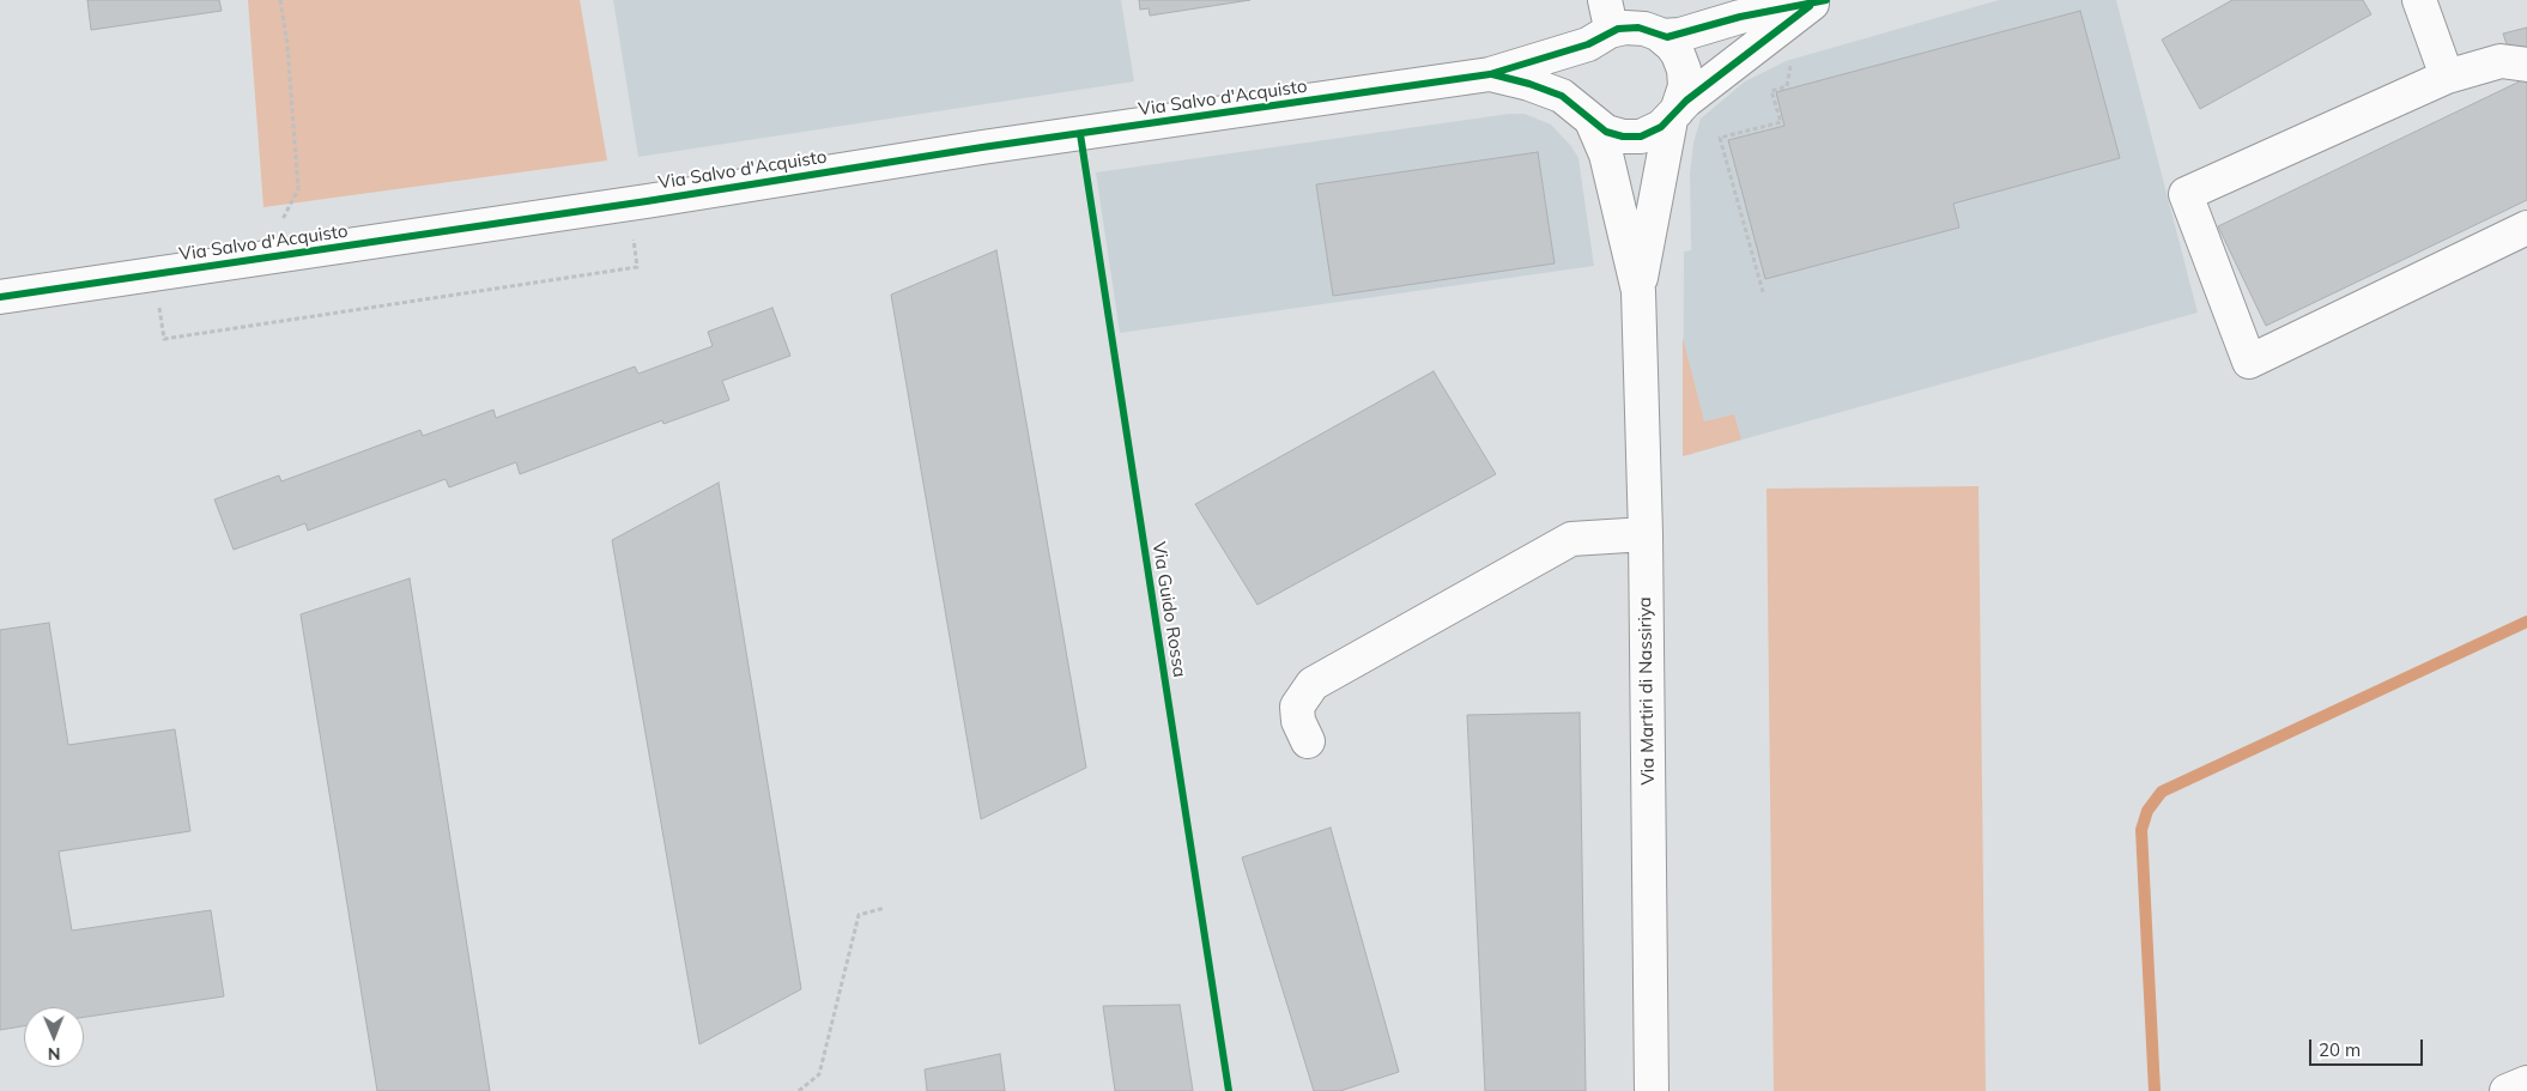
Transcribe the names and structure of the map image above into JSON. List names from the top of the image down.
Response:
{
  "streets": {
    "street": ["Via Salvo d'Acquisto", "Via Martiri di Nassiriya"],
    "cycle path": ["Via Guido Rossa"]
  },
  "scale_bar": "20 m",
  "north": "bottom"
}
